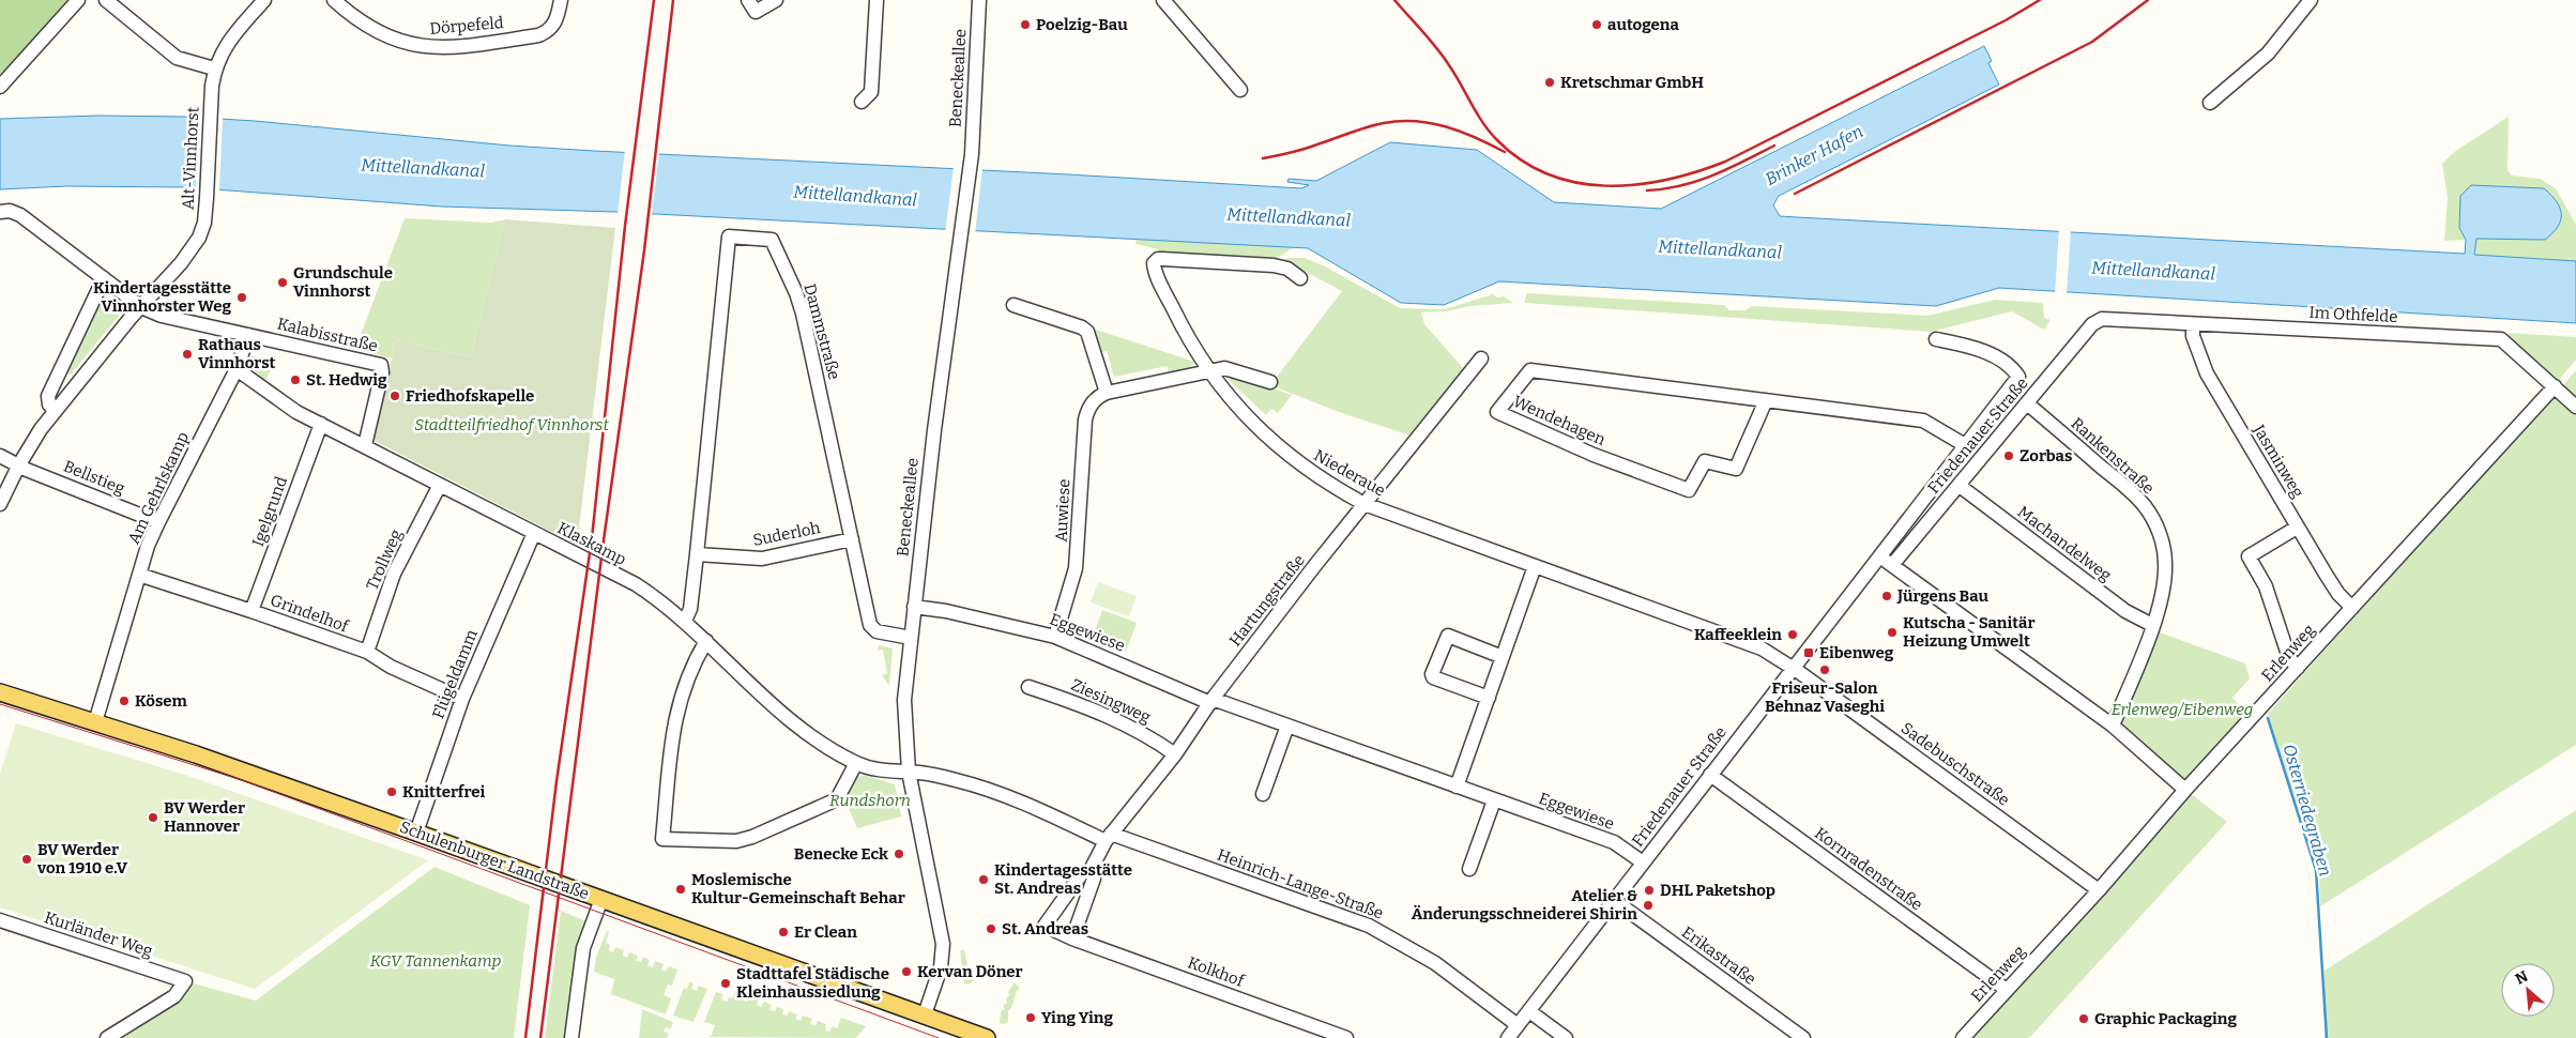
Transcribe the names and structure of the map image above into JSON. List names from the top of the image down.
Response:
{
  "streets": {
    "main road": ["Schulenburger Landstraße"],
    "street": [
      "Dörpefeld",
      "Beneckeallee",
      "Alt-Vinnhorst",
      "Im Othfelde",
      "Dammstraße",
      "Kalabisstraße",
      "Wendehagen",
      "Friedenauer Straße",
      "Rankenstraße",
      "Jasminweg",
      "Niederaue",
      "Bellstieg",
      "Am Gehrlskamp",
      "Auwiese",
      "Igelgrund",
      "Suderloh",
      "Klaskamp",
      "Machandelweg",
      "Trollweg",
      "Hartungstraße",
      "Grindelhof",
      "Eggewiese",
      "Erlenweg",
      "Flügeldamm",
      "Ziesingweg",
      "Sadebuschstraße",
      "Kornradenstraße",
      "Heinrich-Lange-Straße",
      "Kurländer Weg",
      "Erikastraße",
      "Kolkhof"
    ]
  },
  "crossings": [
    ["Beneckeallee", "Dammstraße"],
    ["Beneckeallee", "Klaskamp"],
    ["Beneckeallee", "Eggewiese"],
    ["Beneckeallee", "Schulenburger Landstraße"],
    ["Beneckeallee", "Heinrich-Lange-Straße"],
    ["Alt-Vinnhorst", "Bellstieg"],
    ["Im Othfelde", "Friedenauer Straße"],
    ["Im Othfelde", "Jasminweg"],
    ["Im Othfelde", "Erlenweg"],
    ["Dammstraße", "Suderloh"],
    ["Dammstraße", "Klaskamp"],
    ["Kalabisstraße", "Am Gehrlskamp"],
    ["Kalabisstraße", "Klaskamp"],
    ["Wendehagen", "Friedenauer Straße"],
    ["Friedenauer Straße", "Rankenstraße"],
    ["Friedenauer Straße", "Niederaue"],
    ["Friedenauer Straße", "Machandelweg"],
    ["Friedenauer Straße", "Eggewiese"],
    ["Friedenauer Straße", "Sadebuschstraße"],
    ["Friedenauer Straße", "Kornradenstraße"],
    ["Friedenauer Straße", "Heinrich-Lange-Straße"],
    ["Friedenauer Straße", "Erikastraße"],
    ["Rankenstraße", "Machandelweg"],
    ["Jasminweg", "Erlenweg"],
    ["Niederaue", "Hartungstraße"],
    ["Niederaue", "Sadebuschstraße"],
    ["Bellstieg", "Am Gehrlskamp"],
    ["Am Gehrlskamp", "Klaskamp"],
    ["Am Gehrlskamp", "Grindelhof"],
    ["Am Gehrlskamp", "Schulenburger Landstraße"],
    ["Auwiese", "Eggewiese"],
    ["Igelgrund", "Klaskamp"],
    ["Igelgrund", "Grindelhof"],
    ["Klaskamp", "Trollweg"],
    ["Klaskamp", "Flügeldamm"],
    ["Klaskamp", "Heinrich-Lange-Straße"],
    ["Trollweg", "Grindelhof"],
    ["Hartungstraße", "Eggewiese"],
    ["Hartungstraße", "Ziesingweg"],
    ["Hartungstraße", "Heinrich-Lange-Straße"],
    ["Hartungstraße", "Kolkhof"],
    ["Grindelhof", "Flügeldamm"],
    ["Erlenweg", "Sadebuschstraße"],
    ["Erlenweg", "Kornradenstraße"],
    ["Flügeldamm", "Schulenburger Landstraße"]
  ],
  "water": ["Brinker Hafen", "Mittellandkanal", "Osterriedegraben"],
  "parks": [
    "Stadtteilfriedhof Vinnhorst",
    "Erlenweg/Eibenweg",
    "Rundshorn",
    "KGV Tannenkamp"
  ],
  "places": {
    "other": [
      "Poelzig-Bau",
      "autogena",
      "Kretschmar GmbH",
      "Grundschule Vinnhorst",
      "Kindertagesstätte Vinnhorster Weg",
      "Rathaus Vinnhorst",
      "St. Hedwig",
      "Friedhofskapelle",
      "Zorbas",
      "Jürgens Bau",
      "Kutscha - Sanitär Heizung Umwelt",
      "Kaffeeklein",
      "Friseur-Salon Behnaz Vaseghi",
      "Kösem",
      "Knitterfrei",
      "BV Werder Hannover",
      "Benecke Eck",
      "BV Werder von 1910 e.V",
      "Kindertagesstätte St. Andreas",
      "Moslemische Kultur-Gemeinschaft Behar",
      "DHL Paketshop",
      "Atelier & Änderungsschneiderei Shirin",
      "St. Andreas",
      "Er Clean",
      "Kervan Döner",
      "Stadttafel Städische Kleinhaussiedlung",
      "Ying Ying",
      "Graphic Packaging"
    ],
    "transit": ["Eibenweg"]
  },
  "north": "top left"
}
